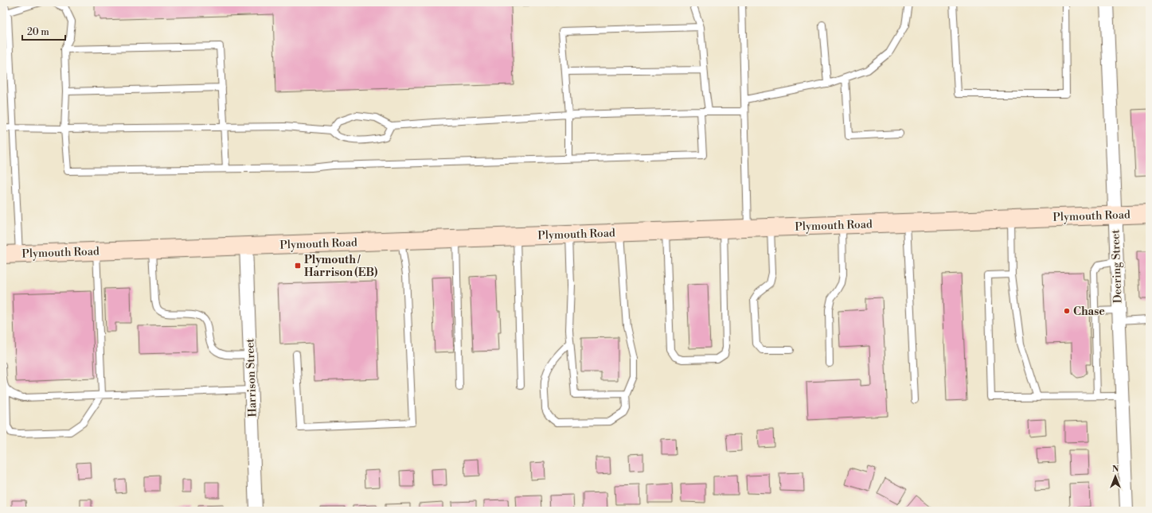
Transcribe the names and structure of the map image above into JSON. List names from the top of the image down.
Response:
{
  "streets": {
    "main road": ["Plymouth Road"],
    "street": ["Deering Street", "Harrison Street"]
  },
  "crossings": [
    ["Plymouth Road", "Deering Street"],
    ["Plymouth Road", "Harrison Street"]
  ],
  "places": {
    "transit": ["Plymouth / Harrison (EB)"],
    "other": ["Chase"]
  },
  "scale_bar": "20 m",
  "north": "top"
}
